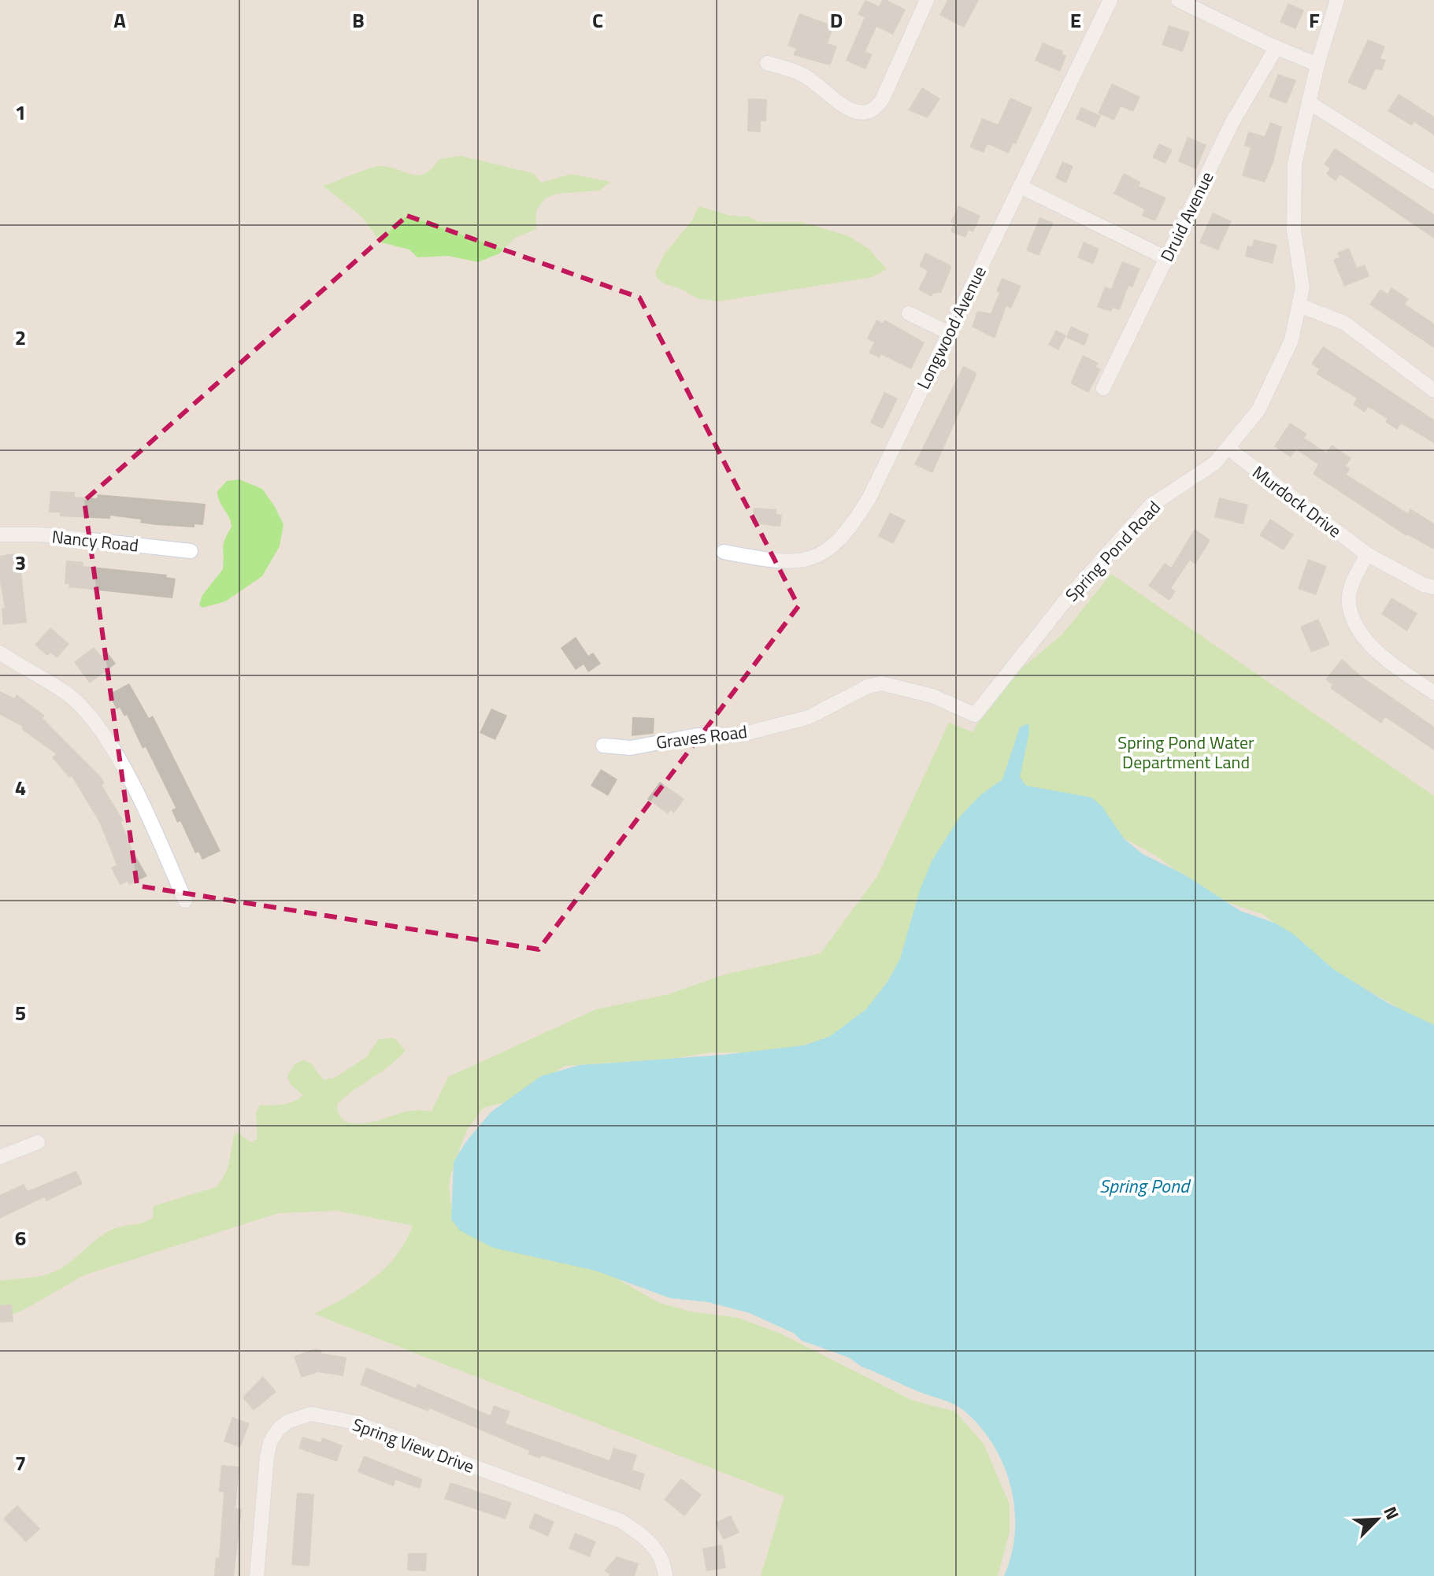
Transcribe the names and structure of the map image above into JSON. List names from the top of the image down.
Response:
{
  "streets": {
    "street": [
      "Druid Avenue",
      "Longwood Avenue",
      "Murdock Drive",
      "Nancy Road",
      "Spring Pond Road",
      "Graves Road",
      "Spring View Drive"
    ]
  },
  "crossings": [
    ["Murdock Drive", "Spring Pond Road"],
    ["Spring Pond Road", "Graves Road"]
  ],
  "water": ["Spring Pond"],
  "parks": ["Spring Pond Water Department Land"],
  "north": "top right",
  "grid": {
    "columns": [
      "A",
      "B",
      "C",
      "D",
      "E",
      "F"
    ],
    "rows": [
      "1",
      "2",
      "3",
      "4",
      "5",
      "6",
      "7"
    ]
  }
}
